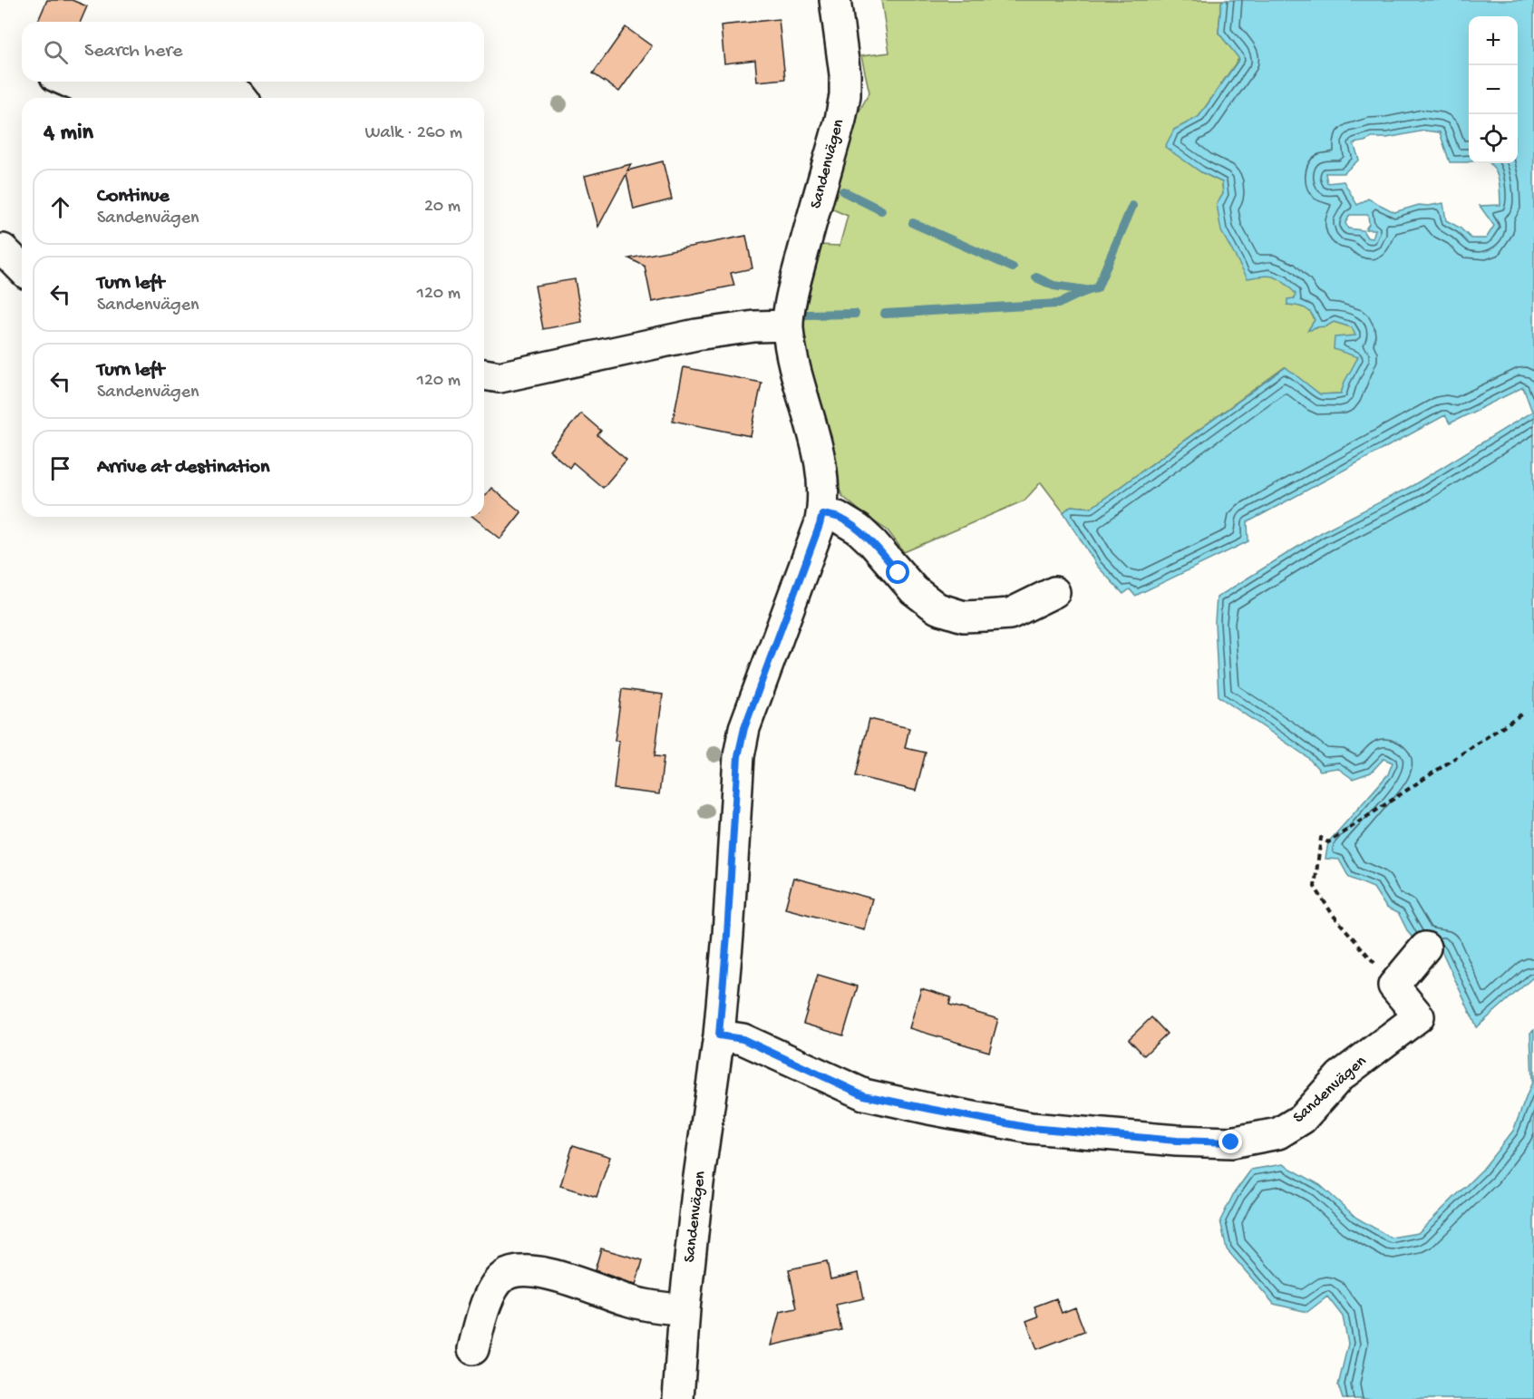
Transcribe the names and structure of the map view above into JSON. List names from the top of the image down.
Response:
{
  "streets": {
    "street": ["Sandenvägen"]
  },
  "page": {
    "map_buttons": ["+", "−"],
    "search": "Search here",
    "heading": ["4 min", "Walk · 260 m"],
    "list": [
      ["Continue", "Sandenvägen", "20 m"],
      ["Turn left", "Sandenvägen", "120 m"],
      ["Turn left", "Sandenvägen", "120 m"],
      "Arrive at destination"
    ]
  }
}
